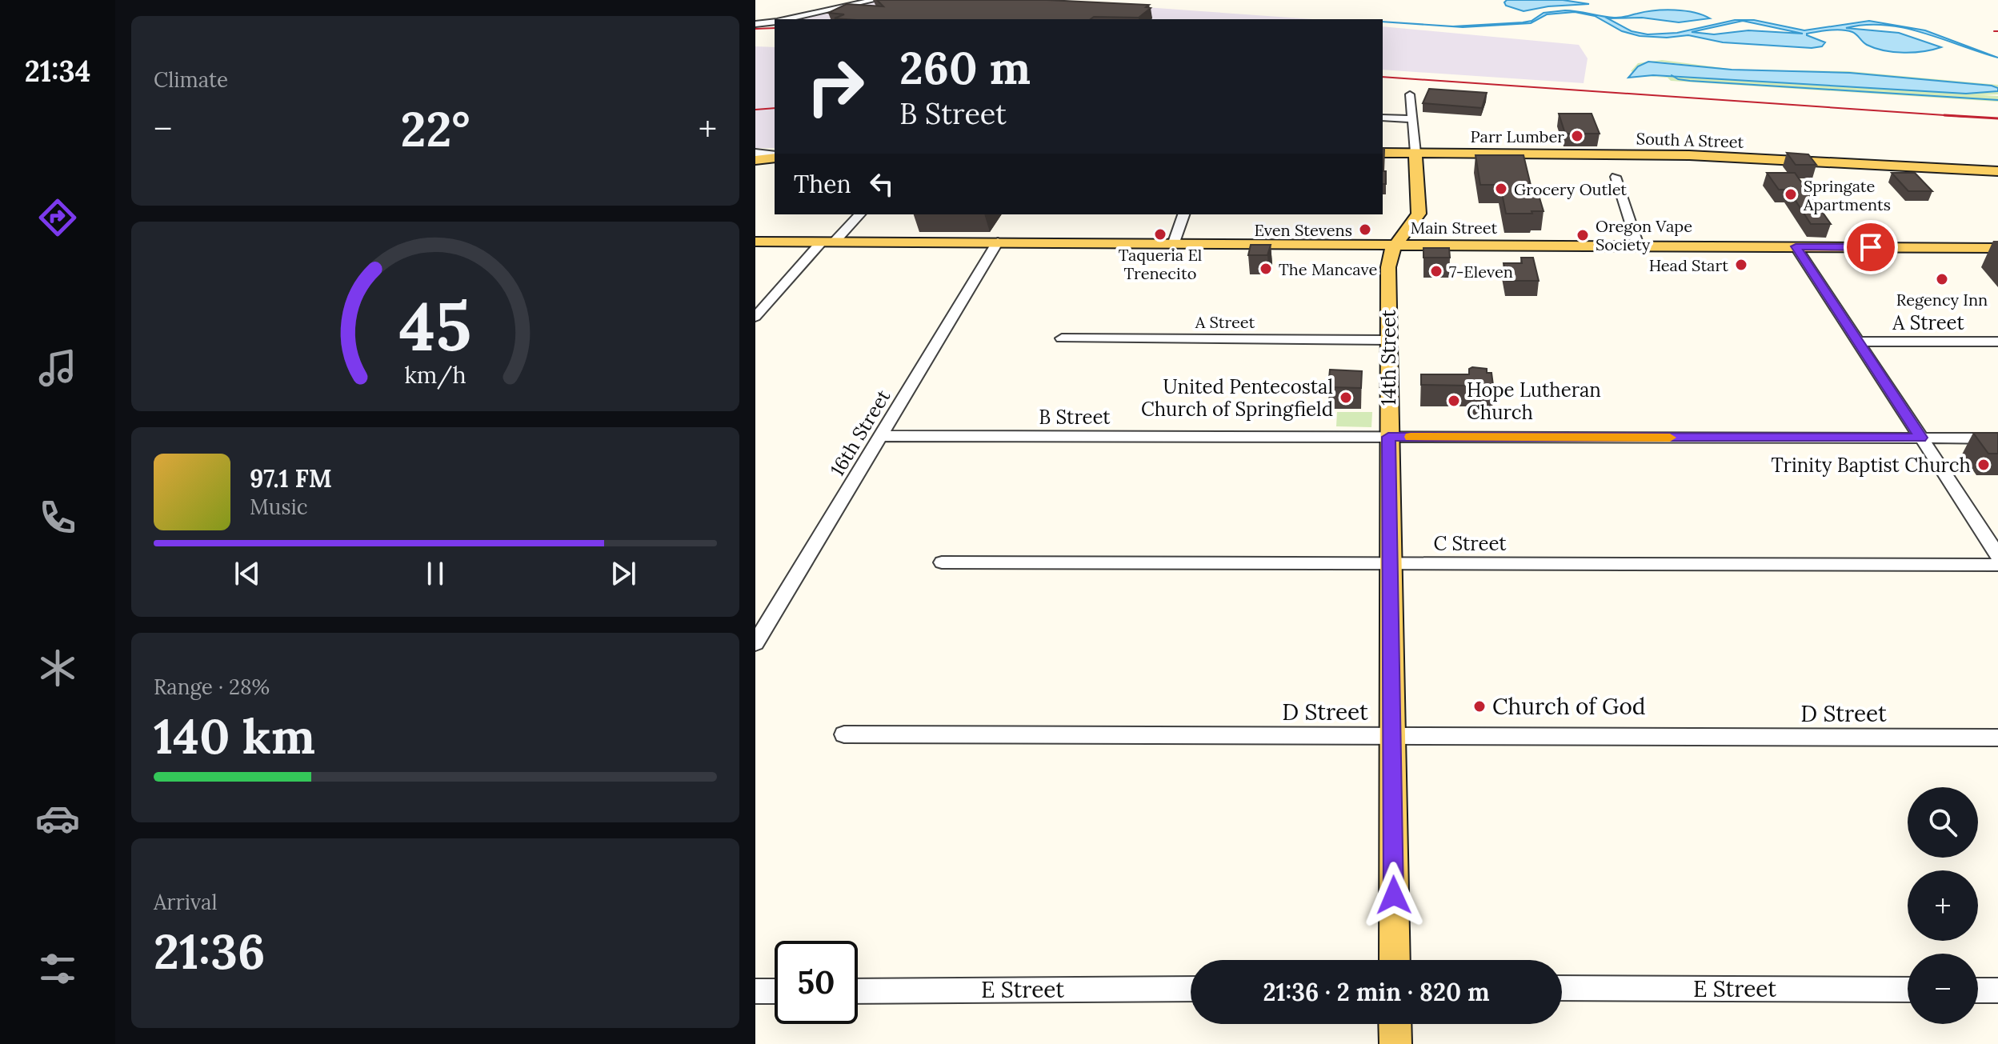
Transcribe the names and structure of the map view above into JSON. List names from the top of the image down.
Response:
{
  "streets": {
    "main road": ["South A Street", "Main Street", "14th Street"],
    "street": [
      "A Street",
      "B Street",
      "16th Street",
      "C Street",
      "D Street",
      "E Street"
    ]
  },
  "crossings": [
    ["Main Street", "14th Street"],
    ["Main Street", "16th Street"],
    ["A Street", "14th Street"],
    ["14th Street", "B Street"],
    ["14th Street", "C Street"],
    ["14th Street", "D Street"],
    ["B Street", "16th Street"]
  ],
  "places": [
    "Parr Lumber",
    "Grocery Outlet",
    "Springate Apartments",
    "Even Stevens",
    "Taqueria El Trenecito",
    "Oregon Vape Society",
    "Head Start",
    "The Mancave",
    "7-Eleven",
    "Regency Inn",
    "United Pentecostal Church of Springfield",
    "Hope Lutheran Church",
    "Trinity Baptist Church",
    "Church of God"
  ],
  "page": {
    "tabs": "21:34",
    "tile": [
      "Climate",
      ["Range · 28%", "140 km"],
      ["Arrival", "21:36"]
    ],
    "turn": ["260 m", "B Street"],
    "heat": ["−", "22°", "+"],
    "then": "Then",
    "song": ["97.1 FM", "Music"],
    "map_buttons": ["+", "−"],
    "limit": "50",
    "trip": "21:36 · 2 min · 820 m",
    "gauge": ["45", "km/h"]
  }
}
